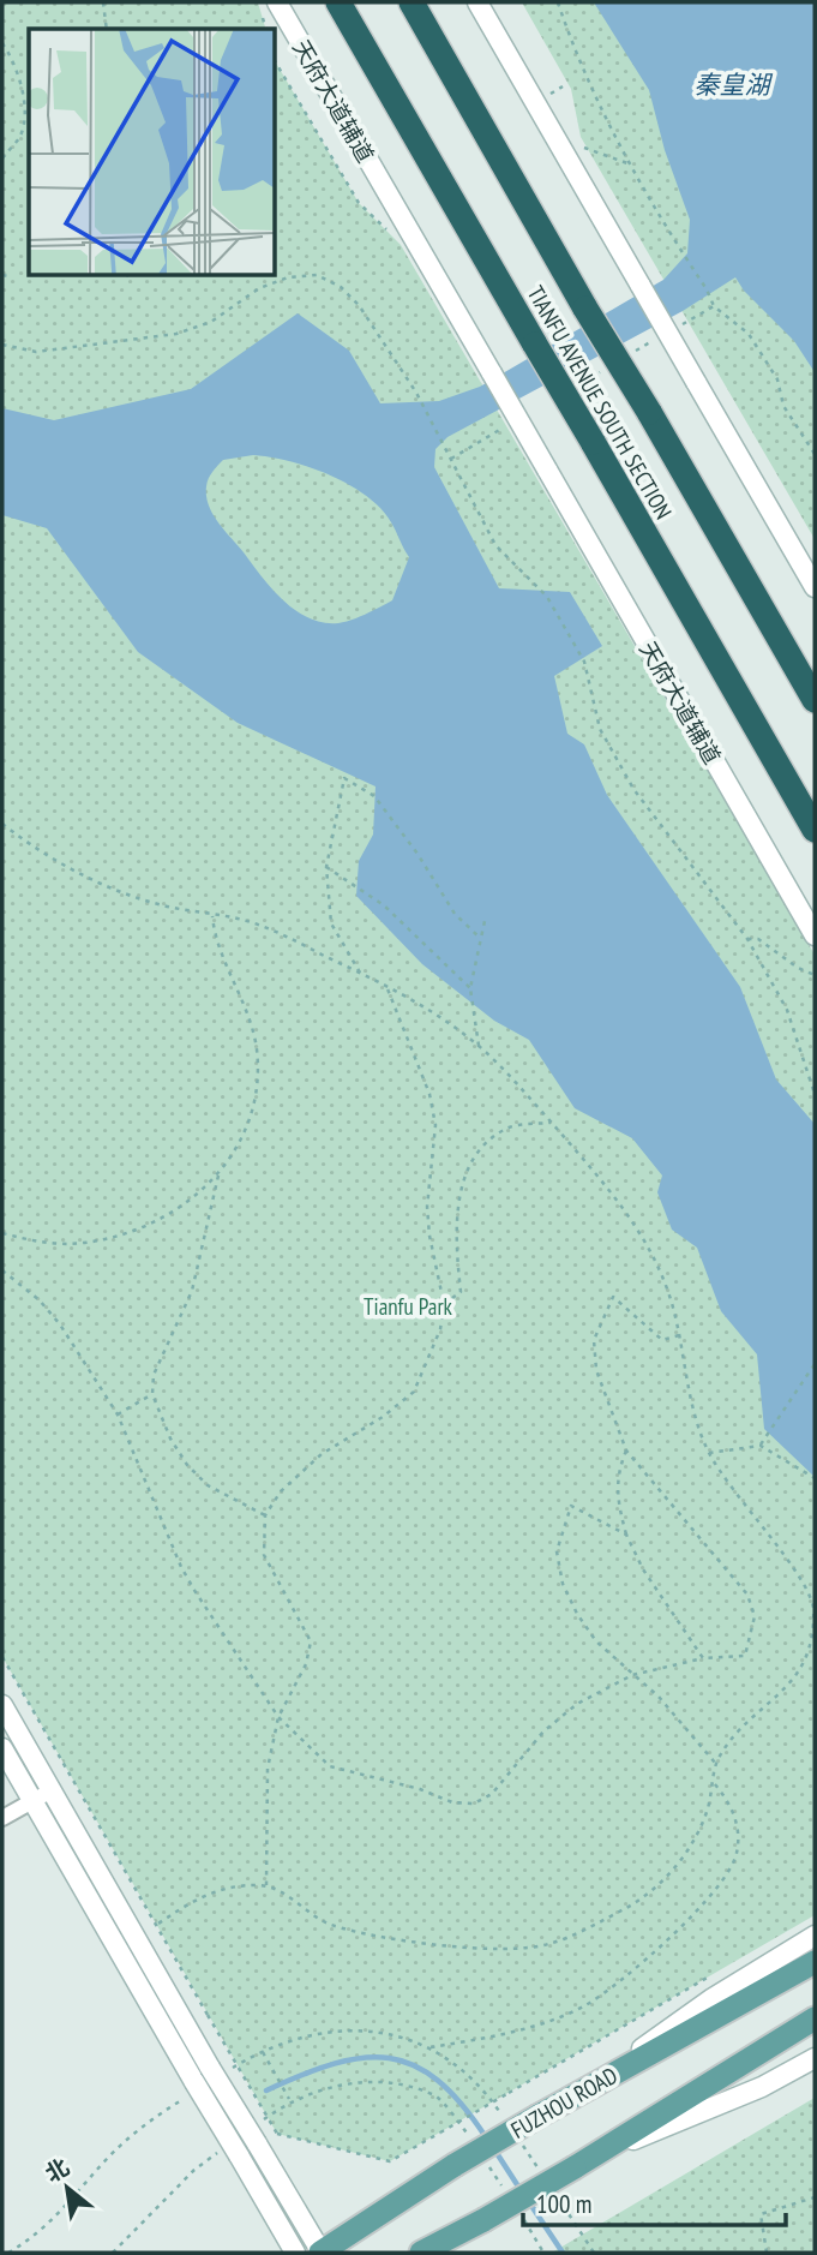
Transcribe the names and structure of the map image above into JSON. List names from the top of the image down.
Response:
{
  "streets": {
    "highway": ["TIANFU AVENUE SOUTH SECTION"],
    "main road": ["FUZHOU ROAD"],
    "street": ["天府大道辅道"]
  },
  "water": ["秦皇湖"],
  "parks": ["Tianfu Park"],
  "scale_bar": "100 m",
  "north": "top left"
}
